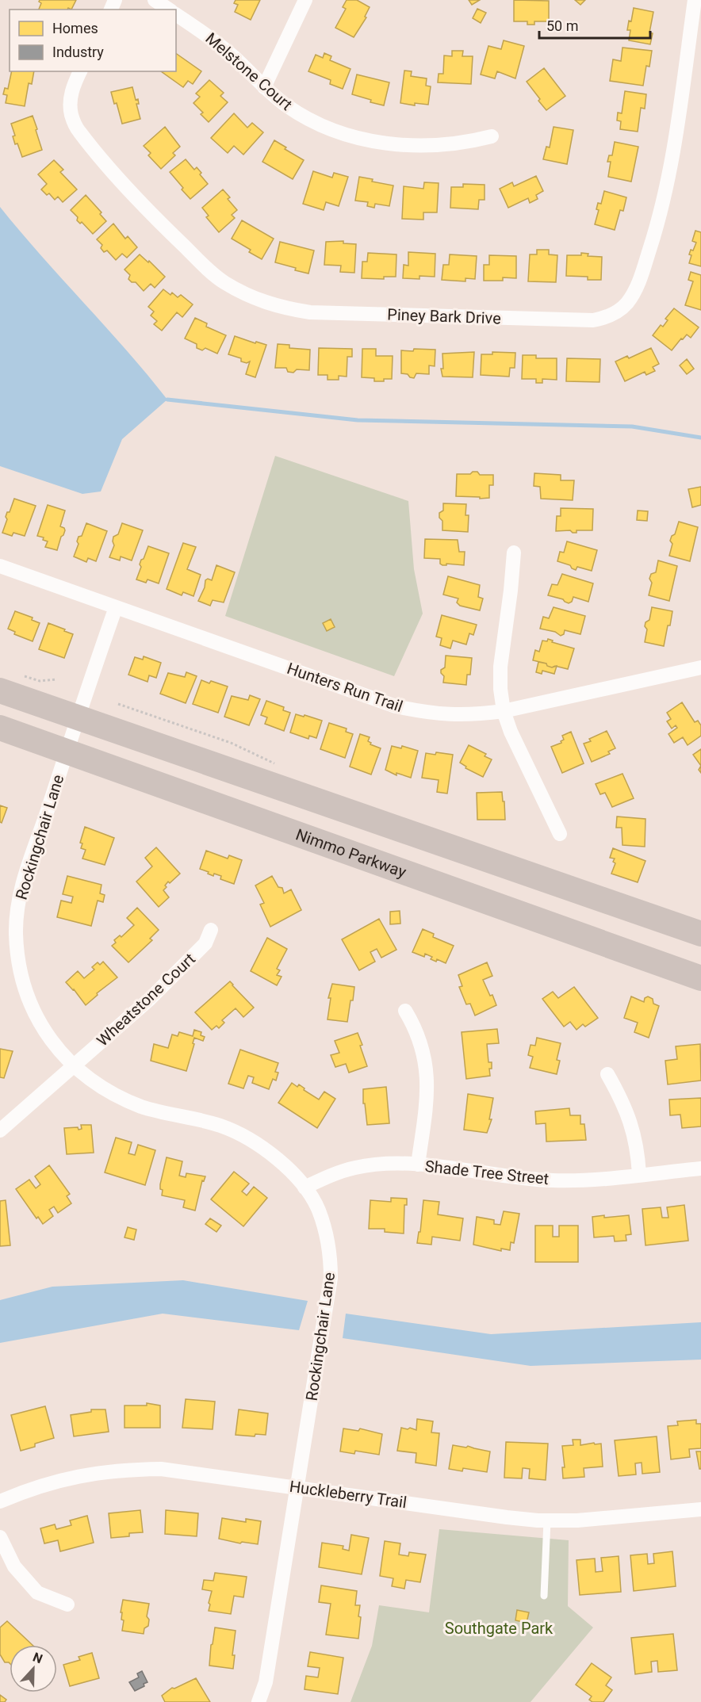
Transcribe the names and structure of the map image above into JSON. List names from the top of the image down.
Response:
{
  "streets": {
    "highway": ["Nimmo Parkway"],
    "street": [
      "Melstone Court",
      "Piney Bark Drive",
      "Hunters Run Trail",
      "Rockingchair Lane",
      "Wheatstone Court",
      "Shade Tree Street",
      "Huckleberry Trail"
    ]
  },
  "crossings": [
    ["Hunters Run Trail", "Rockingchair Lane"],
    ["Rockingchair Lane", "Nimmo Parkway"],
    ["Rockingchair Lane", "Wheatstone Court"],
    ["Rockingchair Lane", "Shade Tree Street"],
    ["Rockingchair Lane", "Huckleberry Trail"]
  ],
  "parks": ["Southgate Park"],
  "legend": ["Homes", "Industry"],
  "scale_bar": "50 m",
  "north": "top"
}
